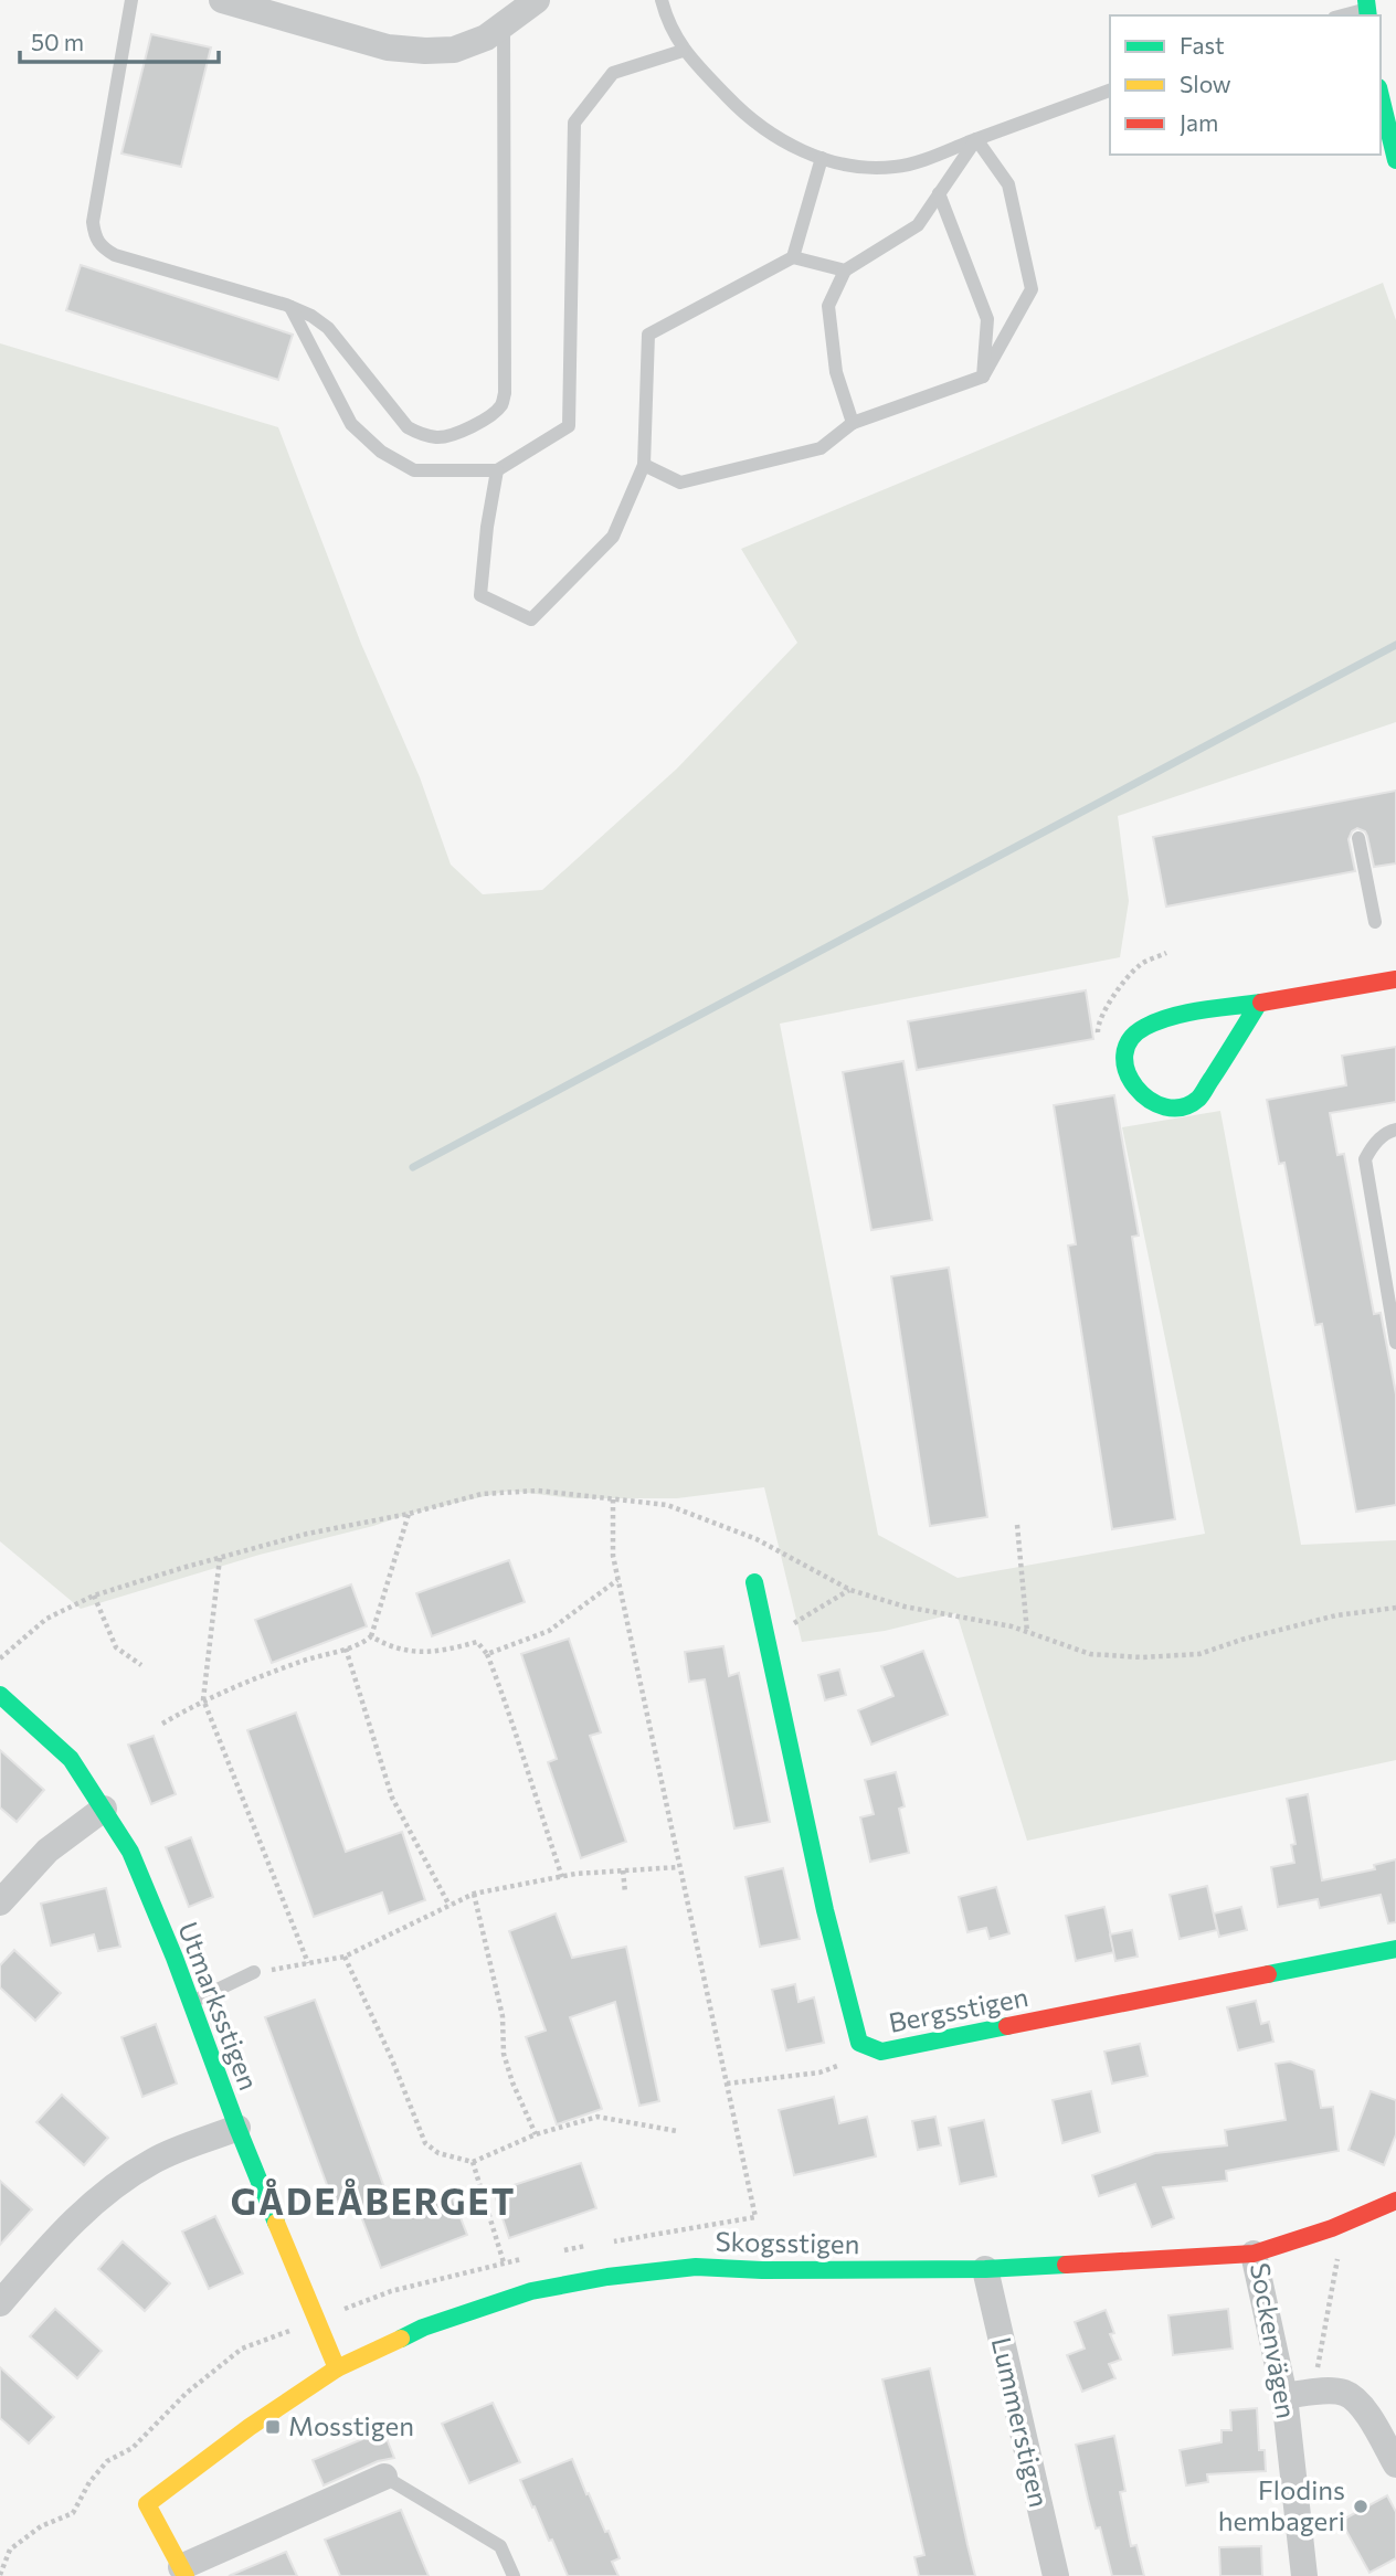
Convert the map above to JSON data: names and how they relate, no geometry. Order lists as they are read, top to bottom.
{
  "streets": {
    "street": [
      "Utmarksstigen",
      "Bergsstigen",
      "Skogsstigen",
      "Sockenvägen",
      "Lummerstigen"
    ]
  },
  "crossings": [
    ["Utmarksstigen", "Skogsstigen"],
    ["Skogsstigen", "Sockenvägen"],
    ["Skogsstigen", "Lummerstigen"]
  ],
  "districts": ["GÅDEÅBERGET"],
  "places": {
    "transit": ["Mosstigen"],
    "other": ["Flodins hembageri"]
  },
  "legend": ["Fast", "Slow", "Jam"],
  "scale_bar": "50 m"
}
